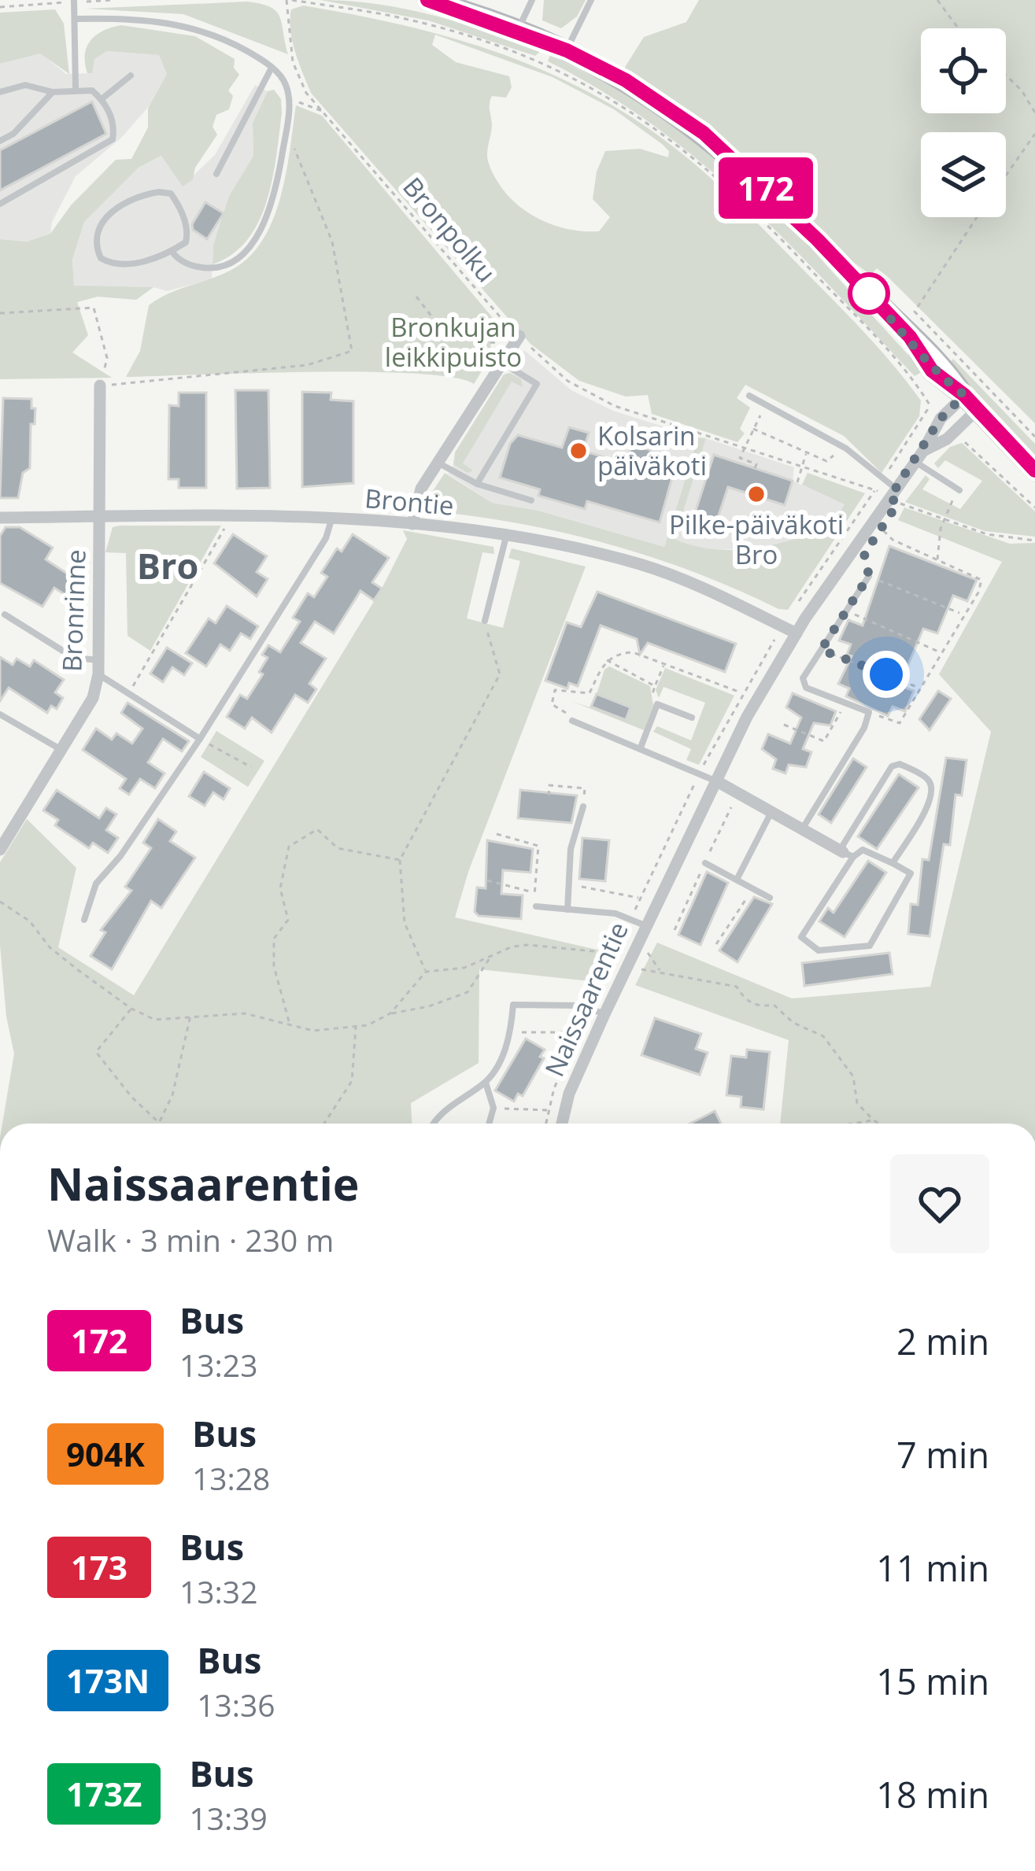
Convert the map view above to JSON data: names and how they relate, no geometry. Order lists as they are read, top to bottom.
{
  "streets": {
    "street": ["Brontie", "Bronrinne", "Naissaarentie"],
    "path": ["Bronpolku"]
  },
  "crossings": [
    ["Bronpolku", "Naissaarentie"],
    ["Brontie", "Bronrinne"],
    ["Brontie", "Naissaarentie"]
  ],
  "districts": ["Bro"],
  "parks": ["Bronkujan leikkipuisto"],
  "places": ["Kolsarin päiväkoti", "Pilke-päiväkoti Bro"],
  "lines": ["bus line 172"],
  "page": {
    "on_map": "172",
    "heading": ["Naissaarentie", "Walk · 3 min · 230 m"],
    "list": [
      {
        "mark": "172",
        "name": "Bus",
        "note": "13:23",
        "value": "2 min"
      },
      {
        "mark": "904K",
        "name": "Bus",
        "note": "13:28",
        "value": "7 min"
      },
      {
        "mark": "173",
        "name": "Bus",
        "note": "13:32",
        "value": "11 min"
      },
      {
        "mark": "173N",
        "name": "Bus",
        "note": "13:36",
        "value": "15 min"
      },
      {
        "mark": "173Z",
        "name": "Bus",
        "note": "13:39",
        "value": "18 min"
      }
    ]
  }
}
